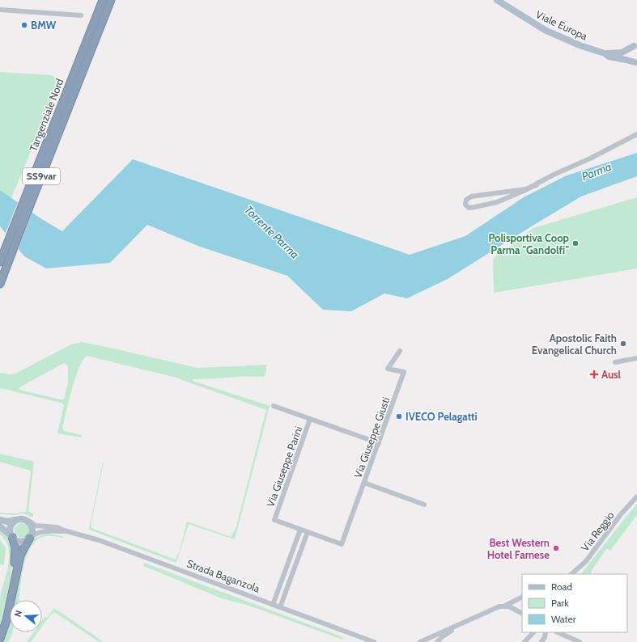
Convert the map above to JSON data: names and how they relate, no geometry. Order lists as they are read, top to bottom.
{
  "streets": {
    "highway": ["Tangenziale Nord", "SS9var"],
    "main road": ["Viale Europa", "Strada Baganzola"],
    "street": ["Via Giuseppe Giusti", "Via Giuseppe Parini", "Via Reggio"]
  },
  "crossings": [
    ["Tangenziale Nord", "SS9var"]
  ],
  "water": ["Parma", "Torrente Parma"],
  "places": {
    "other": [
      "BMW",
      "Polisportiva Coop Parma \"Gandolfi\"",
      "Apostolic Faith Evangelical Church",
      "IVECO Pelagatti",
      "Best Western Hotel Farnese"
    ],
    "health": ["Ausl"]
  },
  "legend": ["Road", "Park", "Water"],
  "north": "left"
}
